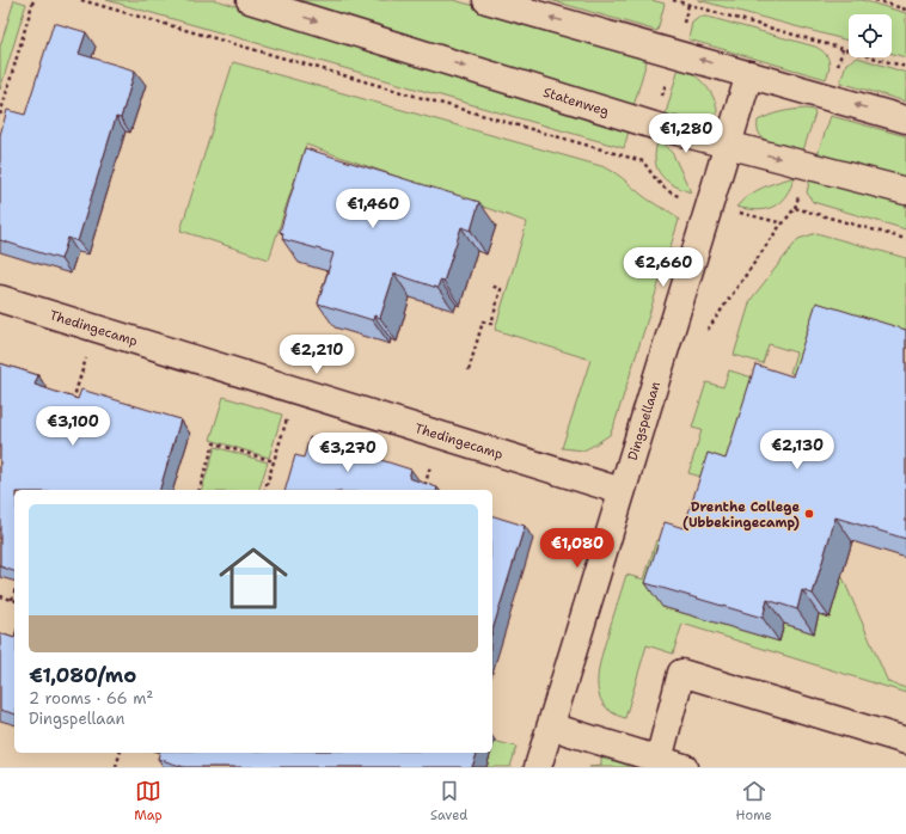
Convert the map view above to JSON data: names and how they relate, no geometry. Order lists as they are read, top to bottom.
{
  "streets": {
    "street": ["Statenweg", "Thedingecamp", "Dingspellaan"]
  },
  "crossings": [
    ["Statenweg", "Dingspellaan"],
    ["Thedingecamp", "Dingspellaan"]
  ],
  "places": ["Drenthe College (Ubbekingecamp)"],
  "page": {
    "price": [
      "€1,280",
      "€1,460",
      "€2,660",
      "€2,210",
      "€3,100",
      "€2,130",
      "€3,270",
      "€1,080"
    ],
    "list": [
      {
        "name": "€1,080/mo",
        "note": "2 rooms · 66 m² · Dingspellaan"
      }
    ],
    "tabs": ["Map", "Saved", "Home"]
  }
}
